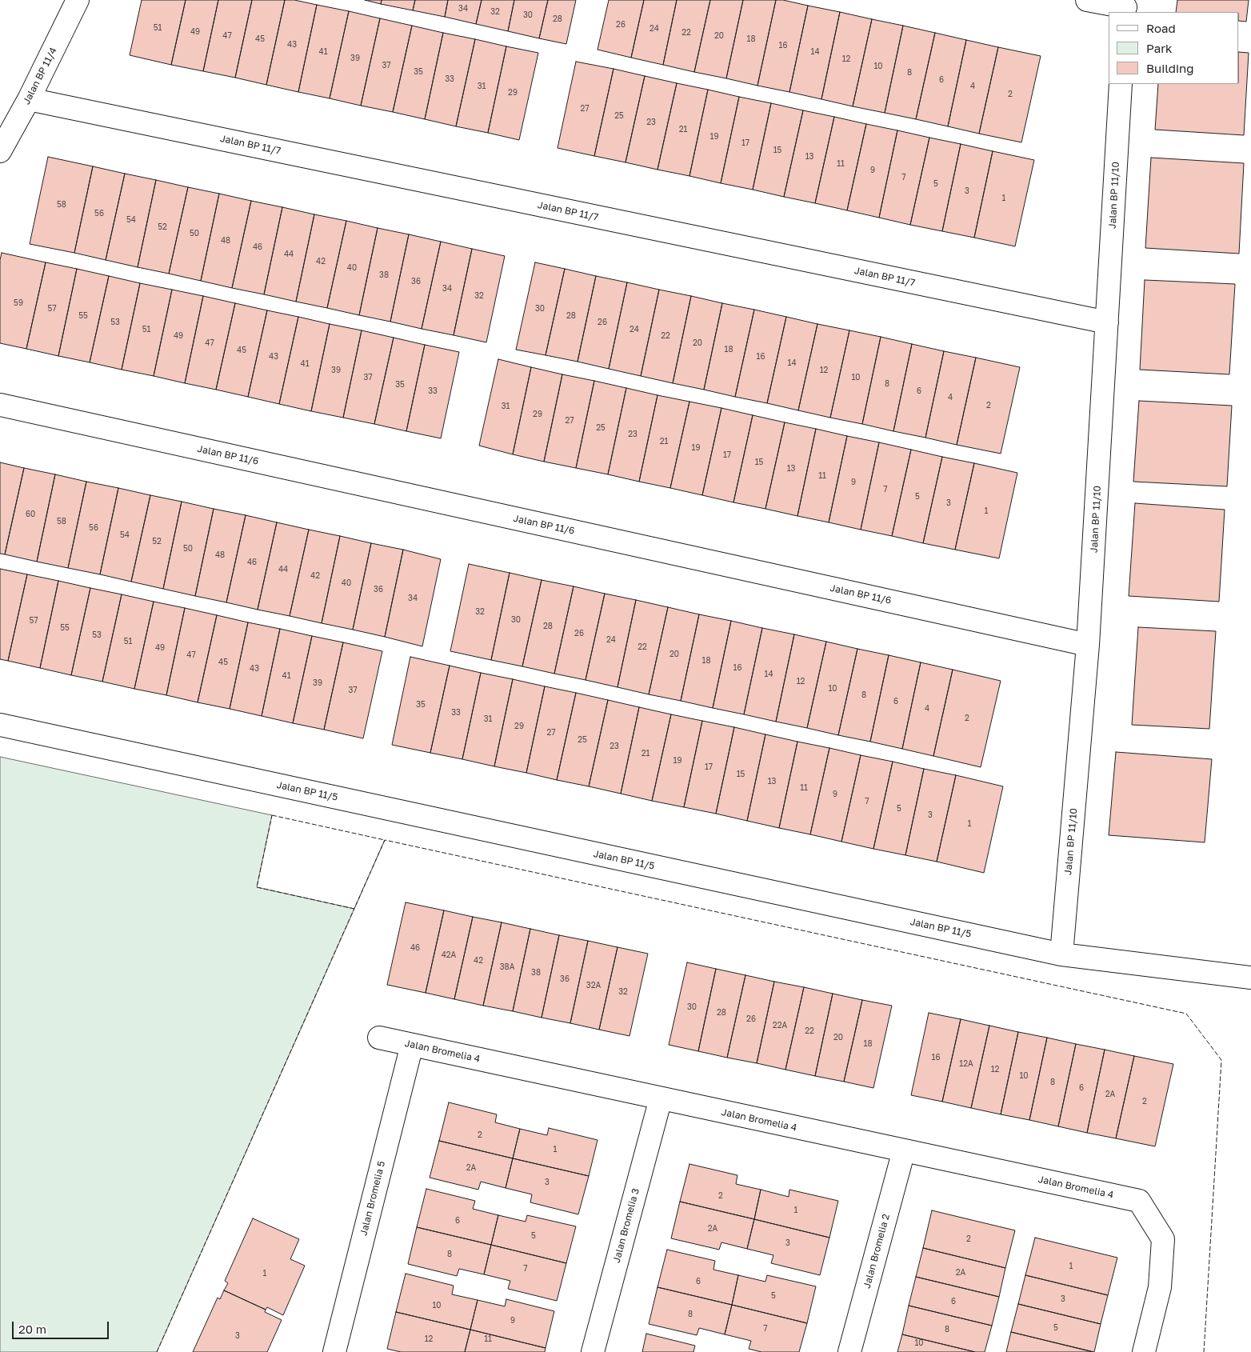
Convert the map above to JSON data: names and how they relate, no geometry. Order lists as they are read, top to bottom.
{
  "streets": {
    "street": [
      "Jalan BP 11/4",
      "Jalan BP 11/7",
      "Jalan BP 11/10",
      "Jalan BP 11/6",
      "Jalan BP 11/5",
      "Jalan Bromelia 4",
      "Jalan Bromelia 5",
      "Jalan Bromelia 3",
      "Jalan Bromelia 2"
    ]
  },
  "crossings": [
    ["Jalan BP 11/4", "Jalan BP 11/7"],
    ["Jalan BP 11/7", "Jalan BP 11/10"],
    ["Jalan BP 11/10", "Jalan BP 11/6"],
    ["Jalan BP 11/10", "Jalan BP 11/5"],
    ["Jalan Bromelia 4", "Jalan Bromelia 5"],
    ["Jalan Bromelia 4", "Jalan Bromelia 3"],
    ["Jalan Bromelia 4", "Jalan Bromelia 2"]
  ],
  "house_numbers": [
    "34",
    "32",
    "30",
    "28",
    "26",
    "51",
    "24",
    "49",
    "22",
    "47",
    "20",
    "45",
    "18",
    "43",
    "16",
    "41",
    "14",
    "39",
    "12",
    "37",
    "10",
    "35",
    "8",
    "33",
    "6",
    "31",
    "4",
    "29",
    "2",
    "27",
    "25",
    "23",
    "21",
    "19",
    "17",
    "15",
    "13",
    "11",
    "9",
    "7",
    "5",
    "3",
    "1",
    "58",
    "56",
    "54",
    "52",
    "50",
    "48",
    "46",
    "44",
    "42",
    "40",
    "38",
    "36",
    "34",
    "32",
    "59",
    "57",
    "30",
    "55",
    "28",
    "53",
    "26",
    "51",
    "24",
    "49",
    "22",
    "47",
    "20",
    "18",
    "45",
    "43",
    "16",
    "14",
    "41",
    "39",
    "12",
    "37",
    "10",
    "8",
    "35",
    "33",
    "6",
    "4",
    "2",
    "31",
    "29",
    "27",
    "25",
    "23",
    "21",
    "19",
    "17",
    "15",
    "13",
    "11",
    "9",
    "7",
    "5",
    "3",
    "1",
    "60",
    "58",
    "56",
    "54",
    "52",
    "50",
    "48",
    "46",
    "44",
    "42",
    "40",
    "36",
    "34",
    "32",
    "30",
    "57",
    "28",
    "55",
    "26",
    "53",
    "24",
    "51",
    "22",
    "49",
    "20",
    "47",
    "18",
    "45",
    "16",
    "43",
    "14",
    "41",
    "12",
    "39",
    "10",
    "37",
    "8",
    "6",
    "35",
    "4",
    "33",
    "2",
    "31",
    "29",
    "27",
    "25",
    "23",
    "21",
    "19",
    "17",
    "15",
    "13",
    "11",
    "9",
    "7",
    "5",
    "3",
    "1",
    "46",
    "42A",
    "42",
    "38A",
    "38",
    "36",
    "32A",
    "32",
    "30",
    "28",
    "26",
    "22A",
    "22",
    "20",
    "18",
    "16",
    "12A",
    "12",
    "10",
    "8",
    "6",
    "2A",
    "2",
    "2",
    "1",
    "2A",
    "3",
    "2",
    "1",
    "6",
    "2A",
    "5",
    "2",
    "3",
    "8",
    "1",
    "7",
    "2A",
    "1",
    "6",
    "5",
    "3",
    "6",
    "10",
    "8",
    "9",
    "5",
    "7",
    "8",
    "3",
    "12",
    "11",
    "10"
  ],
  "legend": ["Road", "Park", "Building"],
  "scale_bar": "20 m"
}
